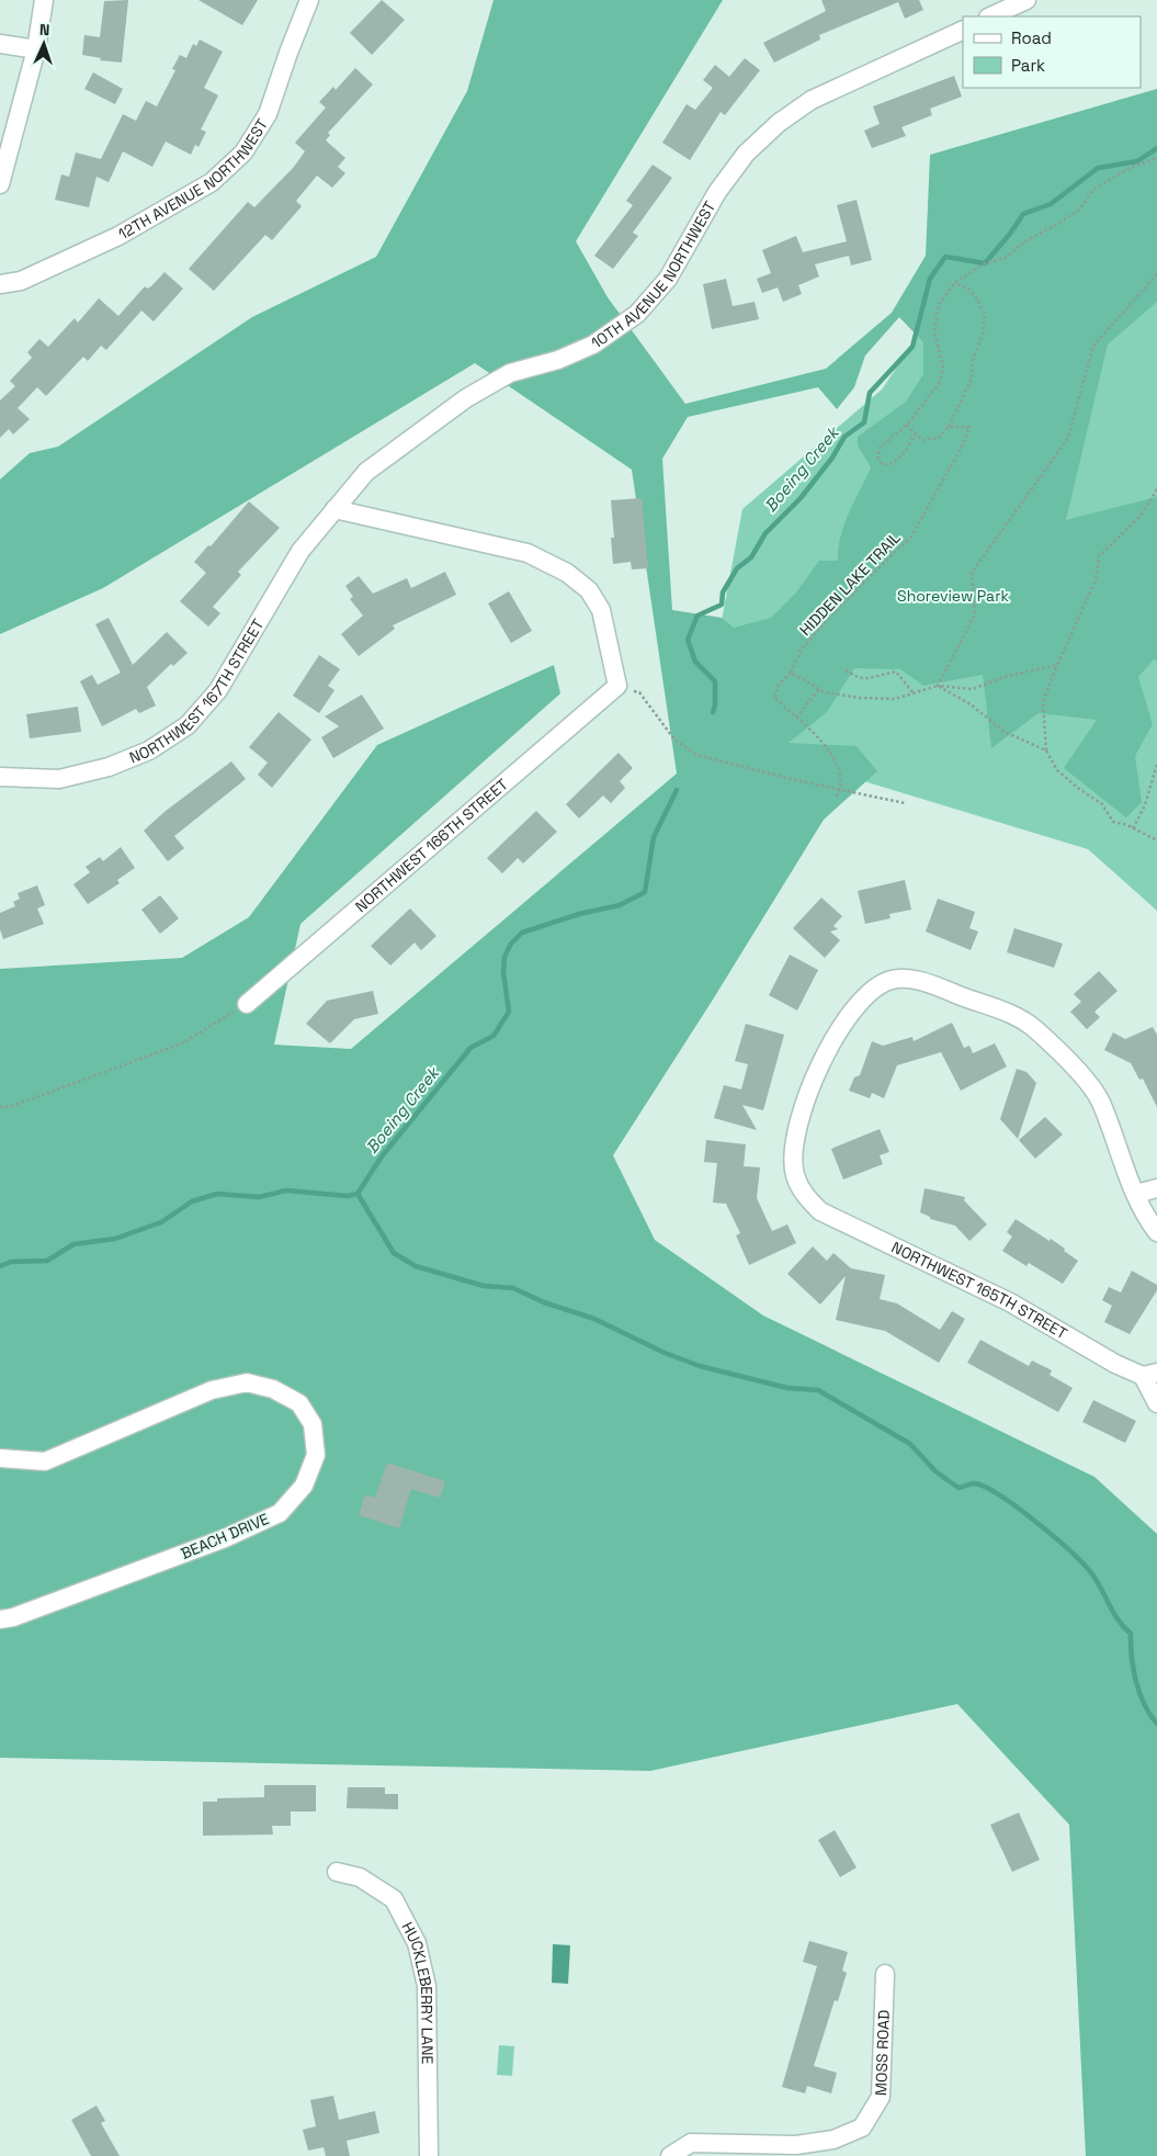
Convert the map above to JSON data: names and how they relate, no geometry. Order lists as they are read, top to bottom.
{
  "streets": {
    "street": [
      "12TH AVENUE NORTHWEST",
      "10TH AVENUE NORTHWEST",
      "NORTHWEST 167TH STREET",
      "NORTHWEST 166TH STREET",
      "NORTHWEST 165TH STREET",
      "BEACH DRIVE",
      "HUCKLEBERRY LANE",
      "MOSS ROAD"
    ],
    "path": ["HIDDEN LAKE TRAIL"]
  },
  "crossings": [
    ["10TH AVENUE NORTHWEST", "NORTHWEST 167TH STREET"]
  ],
  "water": ["Boeing Creek"],
  "parks": ["Shoreview Park"],
  "legend": ["Road", "Park"],
  "north": "top"
}
